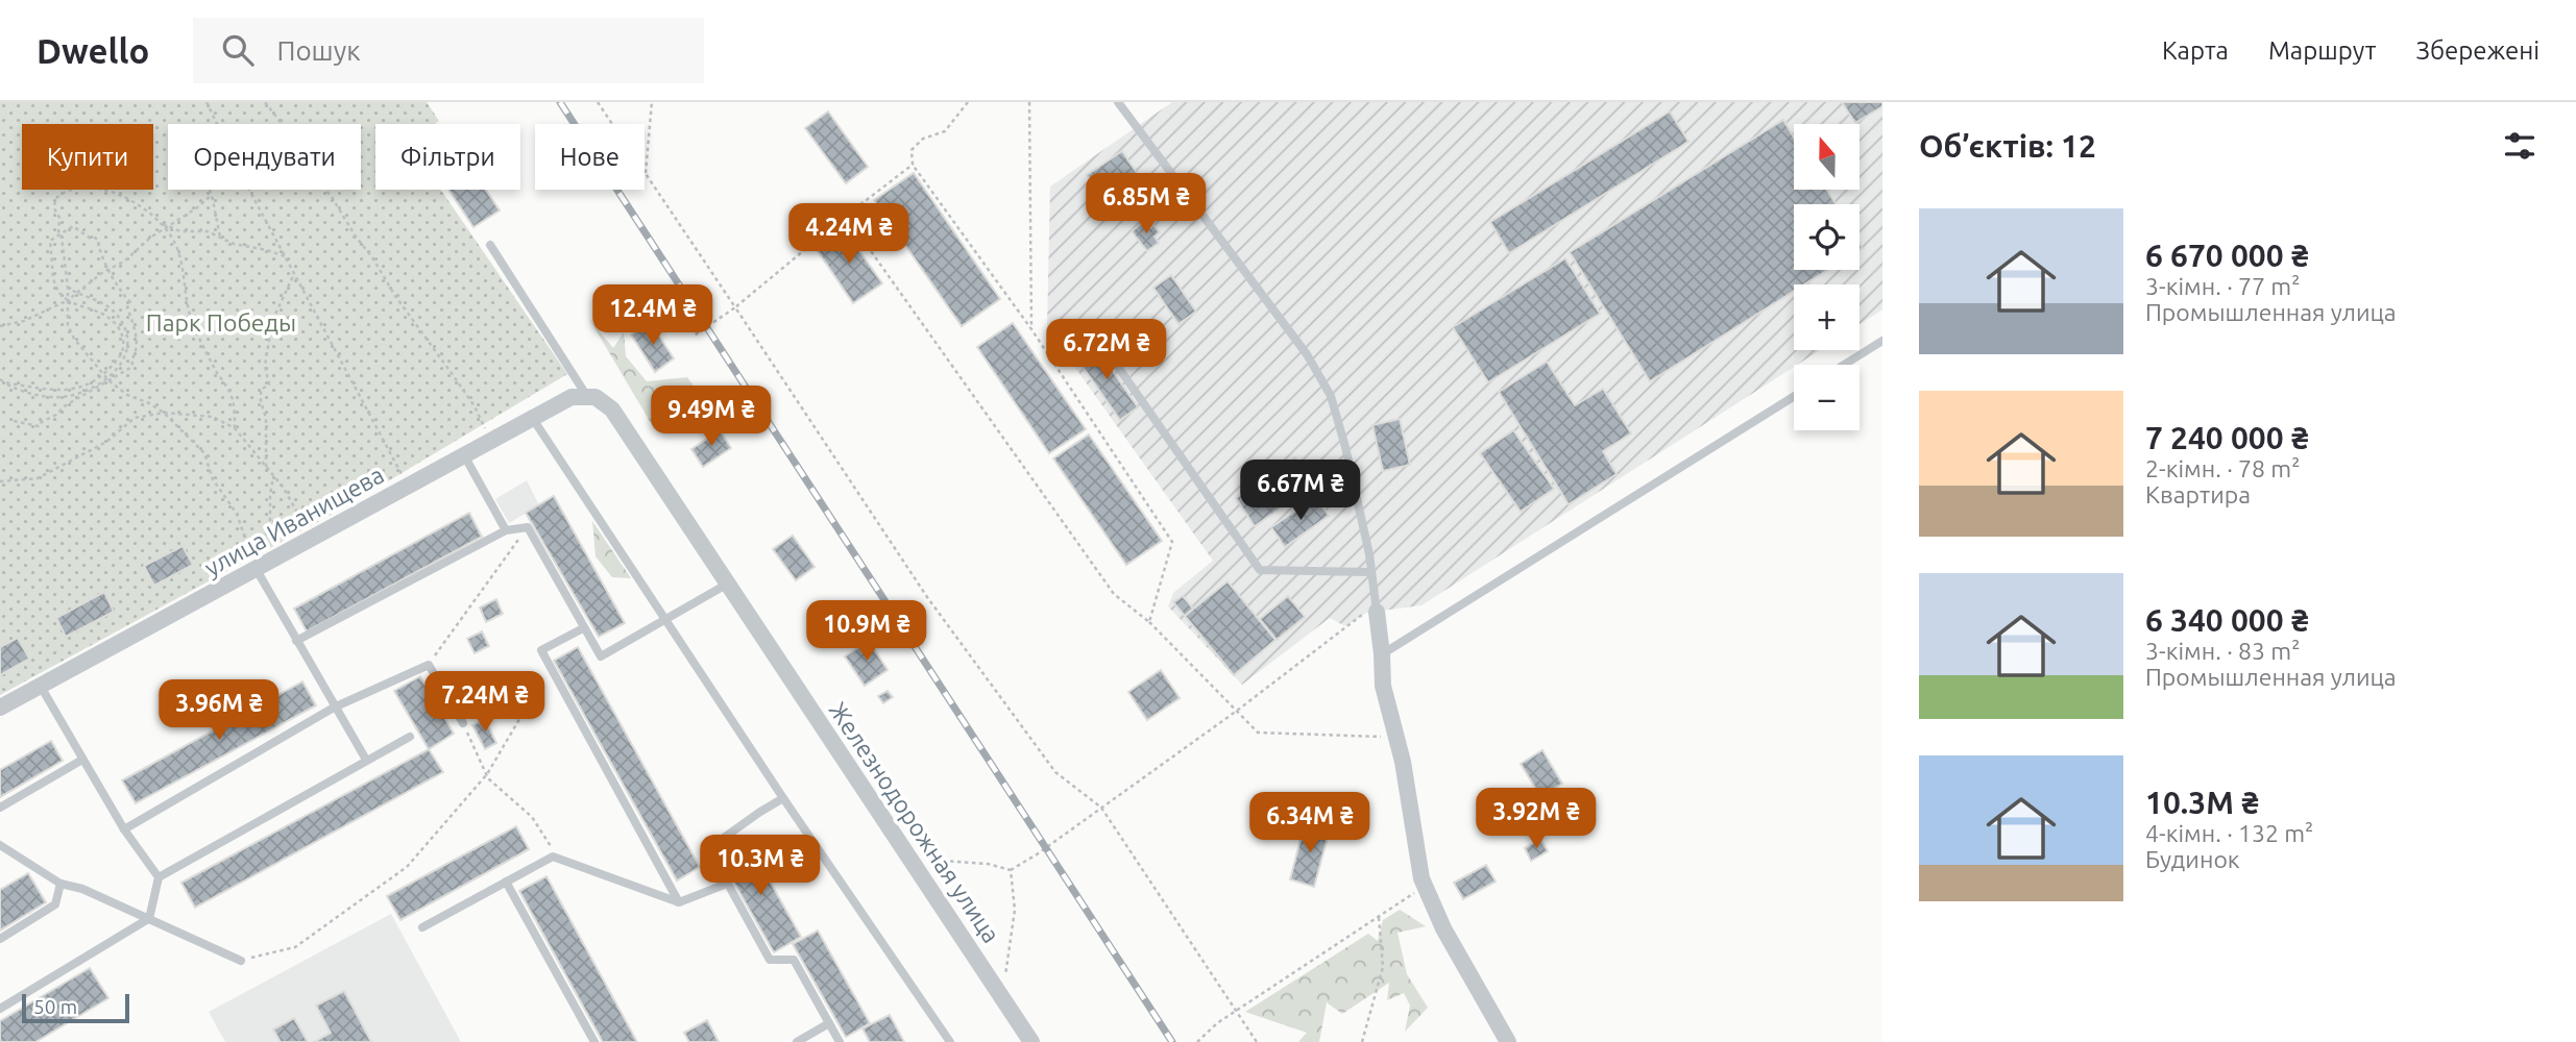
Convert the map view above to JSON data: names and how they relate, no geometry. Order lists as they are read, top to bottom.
{
  "streets": {
    "street": ["улица Иванищева", "Железнодорожная улица"]
  },
  "crossings": [
    ["улица Иванищева", "Железнодорожная улица"]
  ],
  "parks": ["Парк Победы"],
  "scale_bar": "50 m",
  "north": "top",
  "page": {
    "header": "Dwello",
    "search": "Пошук",
    "nav": ["Карта", "Маршрут", "Збережені"],
    "heading": "Об’єктів: 12",
    "map_buttons": ["+", "−"],
    "chip": [
      "Купити",
      "Орендувати",
      "Фільтри",
      "Нове"
    ],
    "price": [
      "6.85M ₴",
      "4.24M ₴",
      "12.4M ₴",
      "6.72M ₴",
      "9.49M ₴",
      "6.67M ₴",
      "10.9M ₴",
      "7.24M ₴",
      "3.96M ₴",
      "3.92M ₴",
      "6.34M ₴",
      "10.3M ₴"
    ],
    "list": [
      {
        "name": "6 670 000 ₴",
        "note": "3-кімн. · 77 m² · Промышленная улица"
      },
      {
        "name": "7 240 000 ₴",
        "note": "2-кімн. · 78 m² · Квартира"
      },
      {
        "name": "6 340 000 ₴",
        "note": "3-кімн. · 83 m² · Промышленная улица"
      },
      {
        "name": "10.3M ₴",
        "note": "4-кімн. · 132 m² · Будинок"
      }
    ],
    "scale": "50 m"
  }
}
